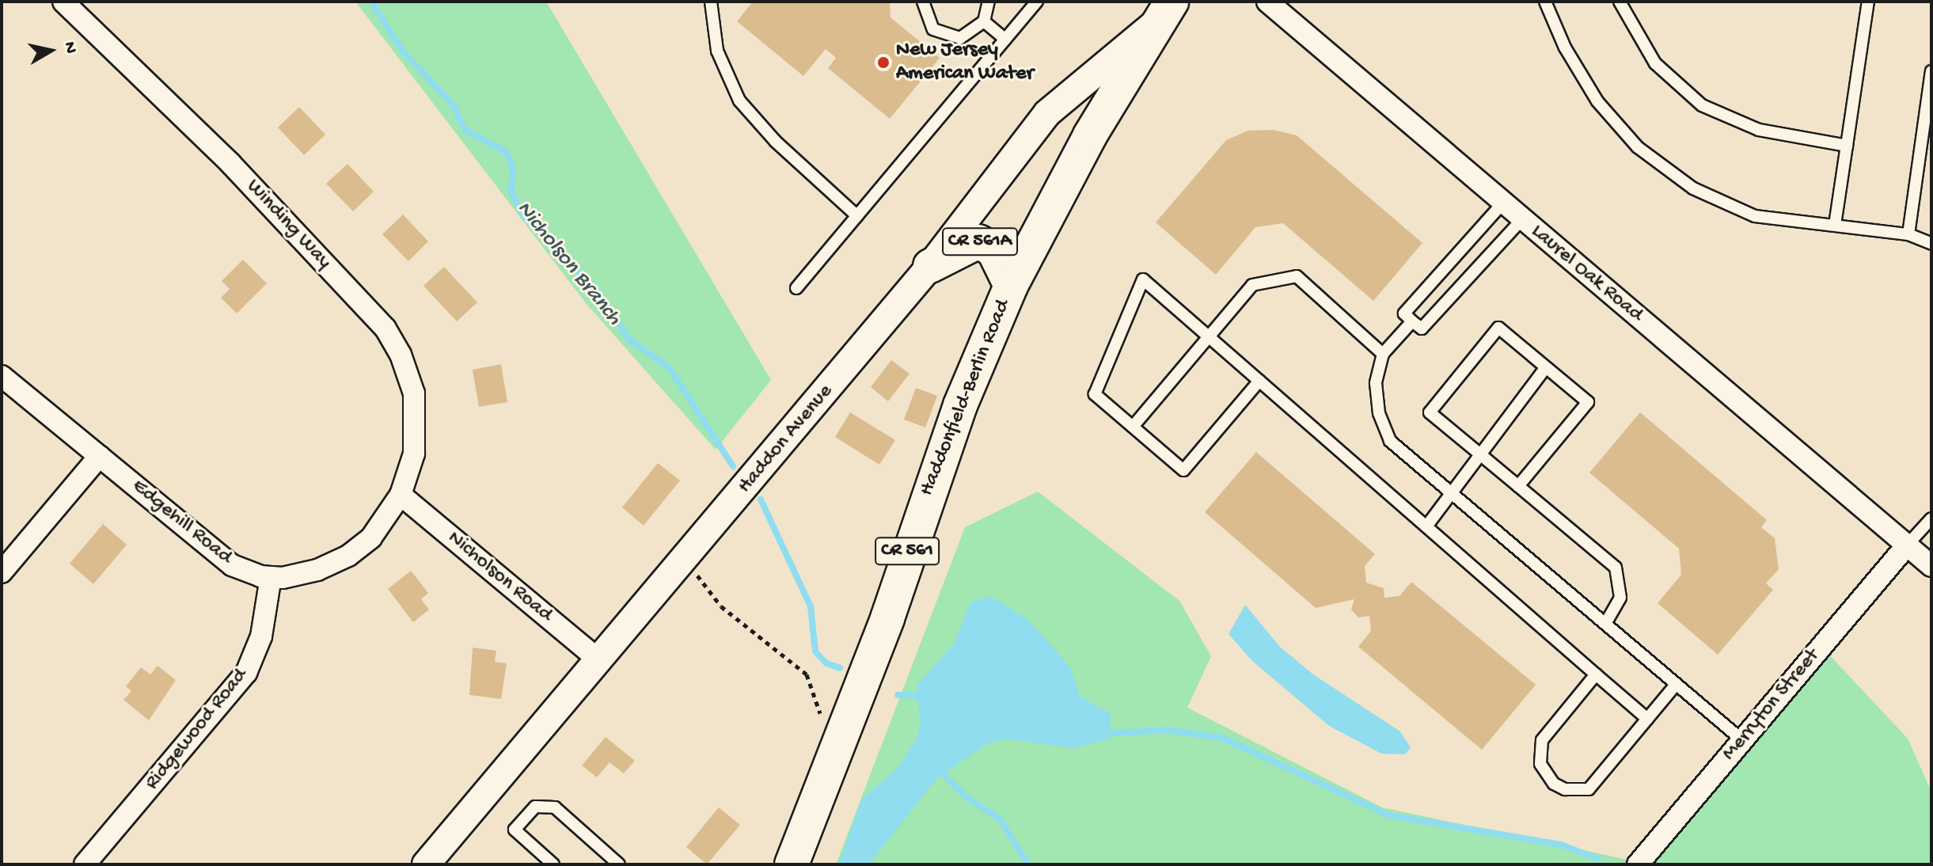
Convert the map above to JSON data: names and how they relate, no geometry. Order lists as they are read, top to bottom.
{
  "streets": {
    "main road": ["CR 561A", "Haddonfield-Berlin Road", "CR 561"],
    "street": [
      "Winding Way",
      "Laurel Oak Road",
      "Haddon Avenue",
      "Edgehill Road",
      "Nicholson Road",
      "Merryton Street",
      "Ridgewood Road"
    ]
  },
  "crossings": [
    ["Winding Way", "Edgehill Road"],
    ["Winding Way", "Nicholson Road"],
    ["CR 561A", "Haddonfield-Berlin Road"],
    ["CR 561A", "Haddon Avenue"],
    ["Laurel Oak Road", "Merryton Street"],
    ["Haddonfield-Berlin Road", "Haddon Avenue"],
    ["Haddon Avenue", "Nicholson Road"],
    ["Edgehill Road", "Nicholson Road"],
    ["Edgehill Road", "Ridgewood Road"]
  ],
  "water": ["Nicholson Branch"],
  "places": ["New Jersey American Water"],
  "north": "right"
}
